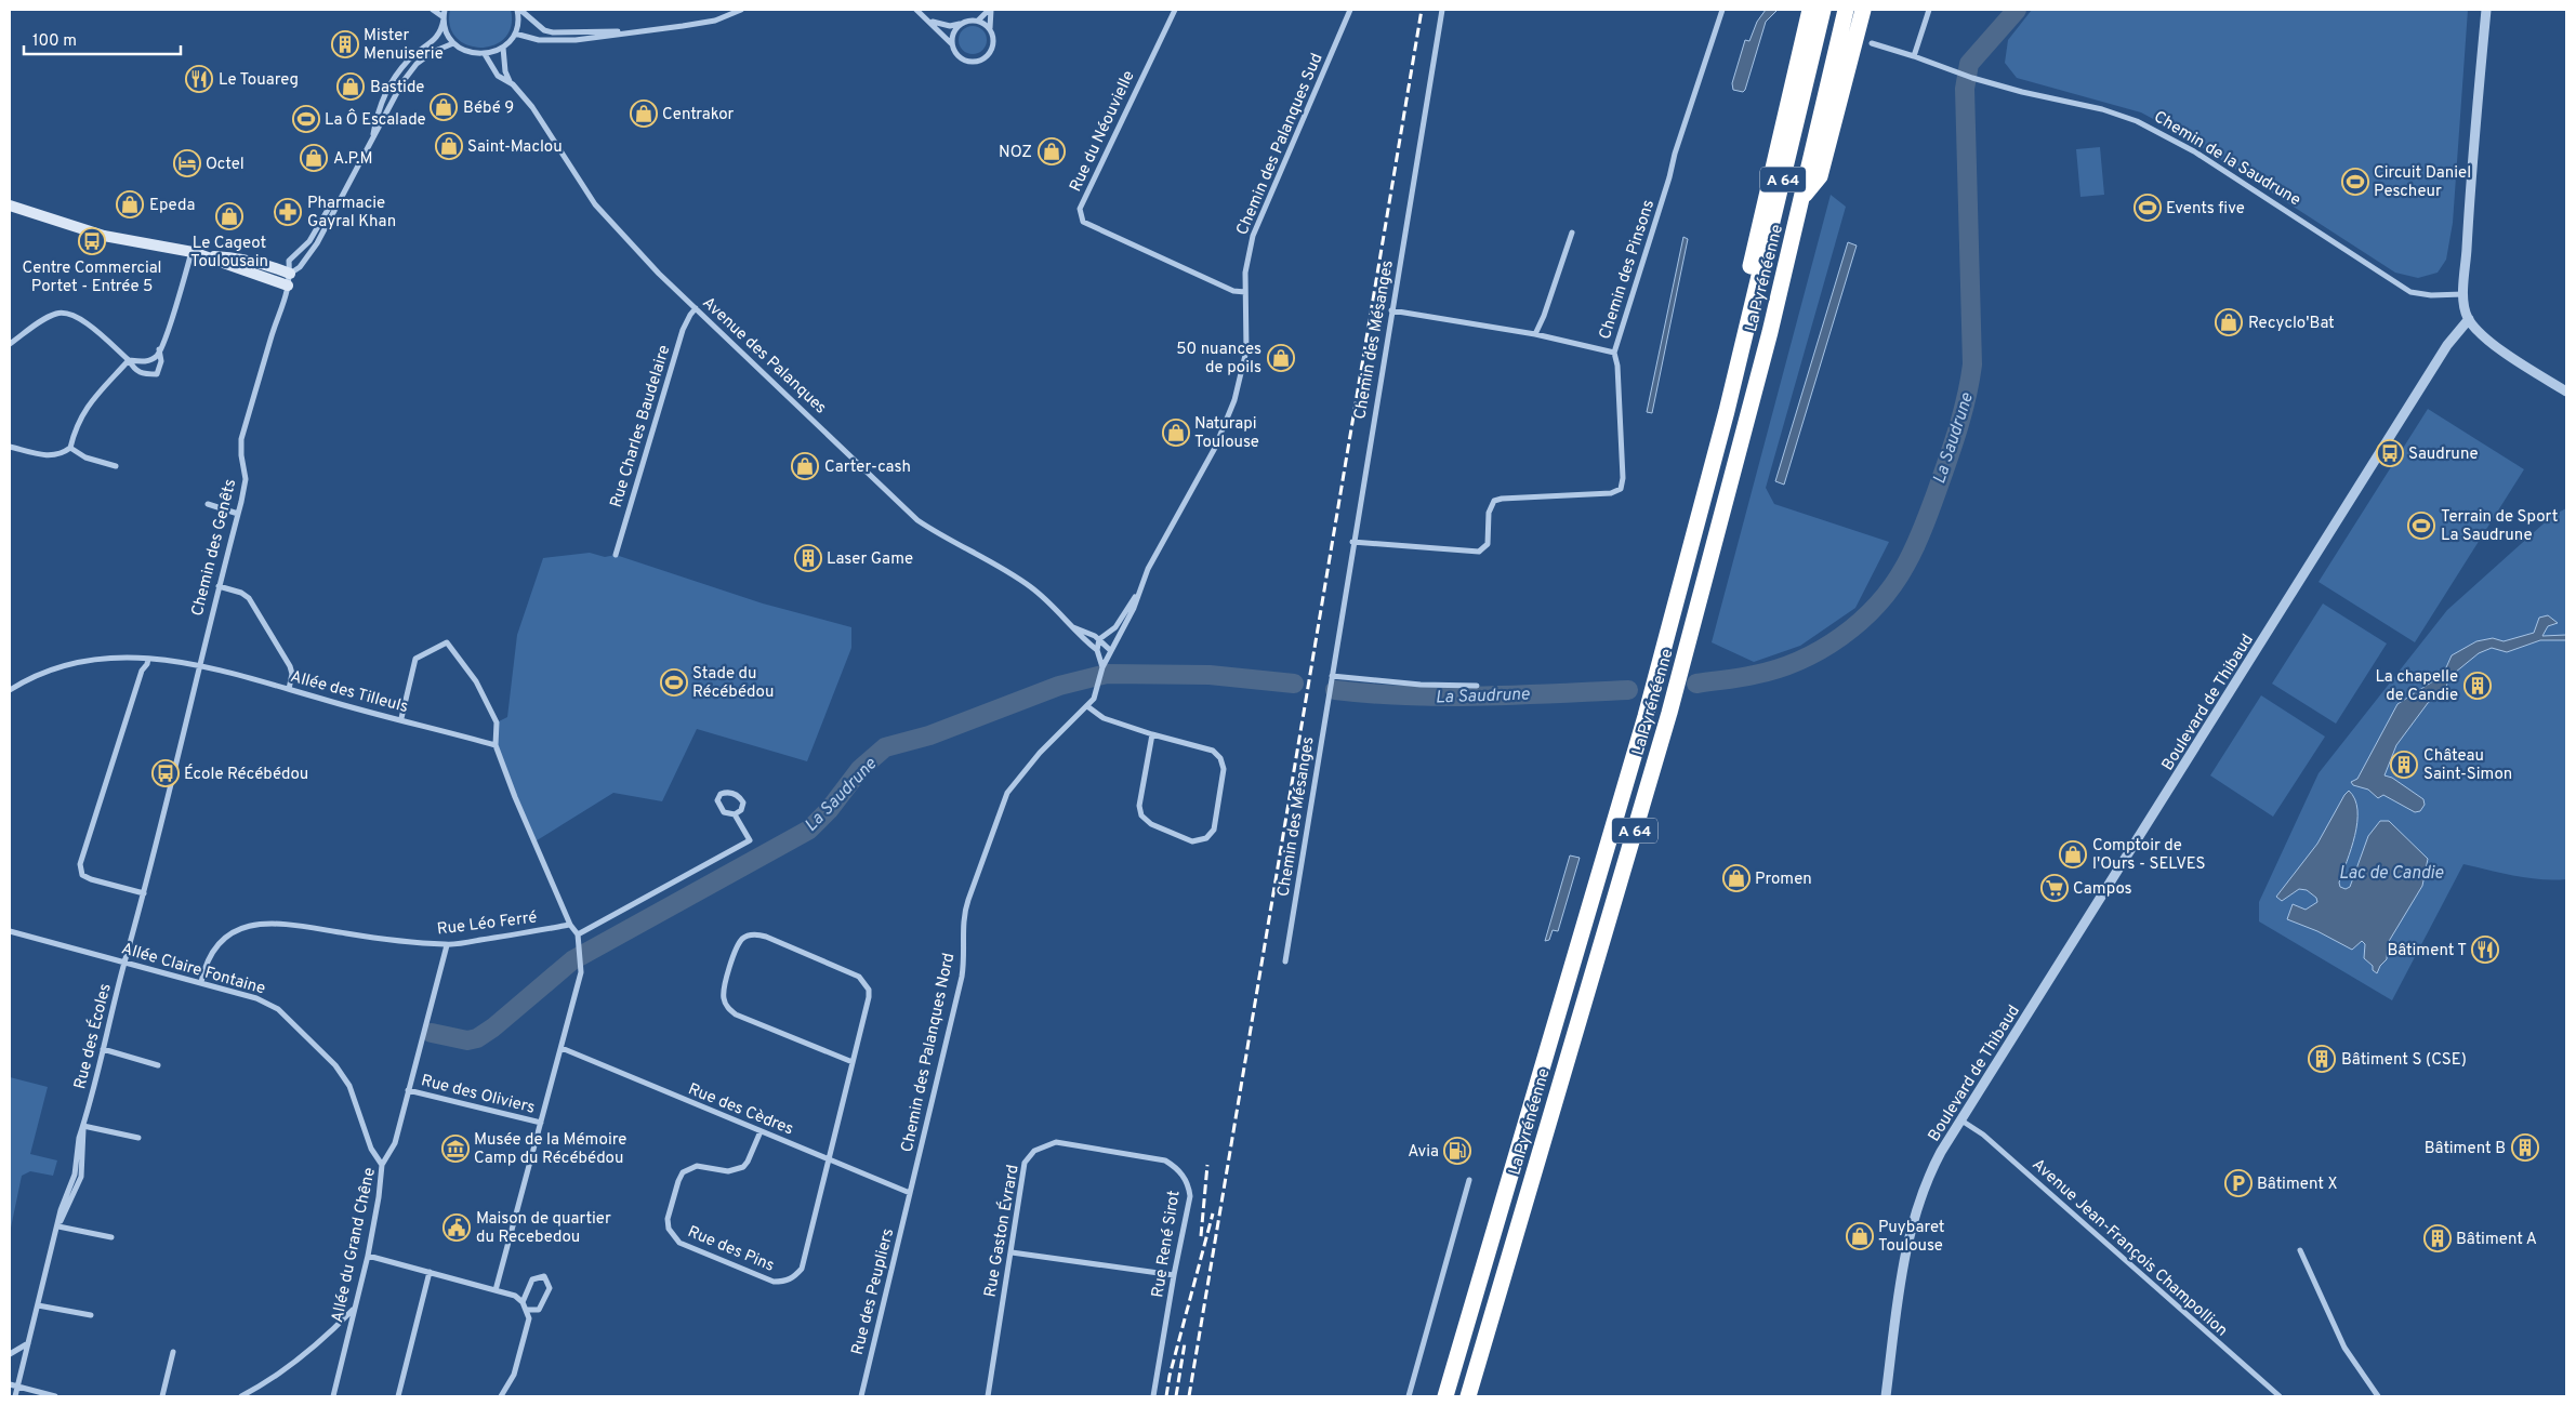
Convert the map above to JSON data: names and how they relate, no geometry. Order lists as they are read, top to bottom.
{
  "streets": {
    "highway": ["A 64", "La Pyrénéenne"],
    "street": [
      "Rue du Néouvielle",
      "Chemin des Palanques Sud",
      "Chemin de la Saudrune",
      "Chemin des Pinsons",
      "Chemin des Mésanges",
      "Avenue des Palanques",
      "Rue Charles Baudelaire",
      "Chemin des Genêts",
      "Allée des Tilleuls",
      "Boulevard de Thibaud",
      "Rue Léo Ferré",
      "Allée Claire Fontaine",
      "Rue des Écoles",
      "Chemin des Palanques Nord",
      "Rue des Oliviers",
      "Rue des Cèdres",
      "Rue Gaston Évrard",
      "Rue René Sirot",
      "Allée du Grand Chêne",
      "Avenue Jean-François Champollion",
      "Rue des Pins",
      "Rue des Peupliers"
    ]
  },
  "crossings": [
    ["Rue du Néouvielle", "Chemin des Palanques Sud"],
    ["Chemin des Palanques Sud", "Avenue des Palanques"],
    ["Chemin des Palanques Sud", "Chemin des Palanques Nord"],
    ["Chemin des Pinsons", "Chemin des Mésanges"],
    ["Avenue des Palanques", "Rue Charles Baudelaire"],
    ["Avenue des Palanques", "Chemin des Palanques Nord"],
    ["Chemin des Genêts", "Allée des Tilleuls"],
    ["Chemin des Genêts", "Rue des Écoles"],
    ["Boulevard de Thibaud", "Avenue Jean-François Champollion"],
    ["Rue Léo Ferré", "Allée Claire Fontaine"],
    ["Rue Léo Ferré", "Allée du Grand Chêne"],
    ["Allée Claire Fontaine", "Rue des Écoles"],
    ["Allée Claire Fontaine", "Allée du Grand Chêne"],
    ["Chemin des Palanques Nord", "Rue des Cèdres"],
    ["Chemin des Palanques Nord", "Rue des Peupliers"],
    ["Rue des Oliviers", "Allée du Grand Chêne"],
    ["Rue des Cèdres", "Rue des Pins"],
    ["Rue des Cèdres", "Rue des Peupliers"],
    ["Rue Gaston Évrard", "Rue René Sirot"]
  ],
  "water": ["La Saudrune", "Lac de Candie"],
  "places": {
    "building": [
      "Mister Menuiserie",
      "Laser Game",
      "La chapelle de Candie",
      "Château Saint-Simon",
      "Bâtiment S (CSE)",
      "Bâtiment B",
      "Bâtiment A"
    ],
    "restaurant": ["Le Touareg", "Bâtiment T"],
    "shop": [
      "Bastide",
      "Bébé 9",
      "Centrakor",
      "Saint-Maclou",
      "NOZ",
      "A.P.M",
      "Epeda",
      "Le Cageot Toulousain",
      "Recyclo'Bat",
      "50 nuances de poils",
      "Naturapi Toulouse",
      "Carter-cash",
      "Comptoir de l'Ours - SELVES",
      "Promen",
      "Puybaret Toulouse"
    ],
    "sports": [
      "La Ô Escalade",
      "Circuit Daniel Pescheur",
      "Events five",
      "Terrain de Sport La Saudrune",
      "Stade du Récébédou"
    ],
    "hotel": ["Octel"],
    "pharmacy": ["Pharmacie Gayral Khan"],
    "bus stop": ["Centre Commercial Portet - Entrée 5", "Saudrune", "École Récébédou"],
    "supermarket": ["Campos"],
    "museum": ["Musée de la Mémoire Camp du Récébédou"],
    "fuel station": ["Avia"],
    "parking": ["Bâtiment X"],
    "public building": ["Maison de quartier du Recebedou"]
  },
  "scale_bar": "100 m"
}
